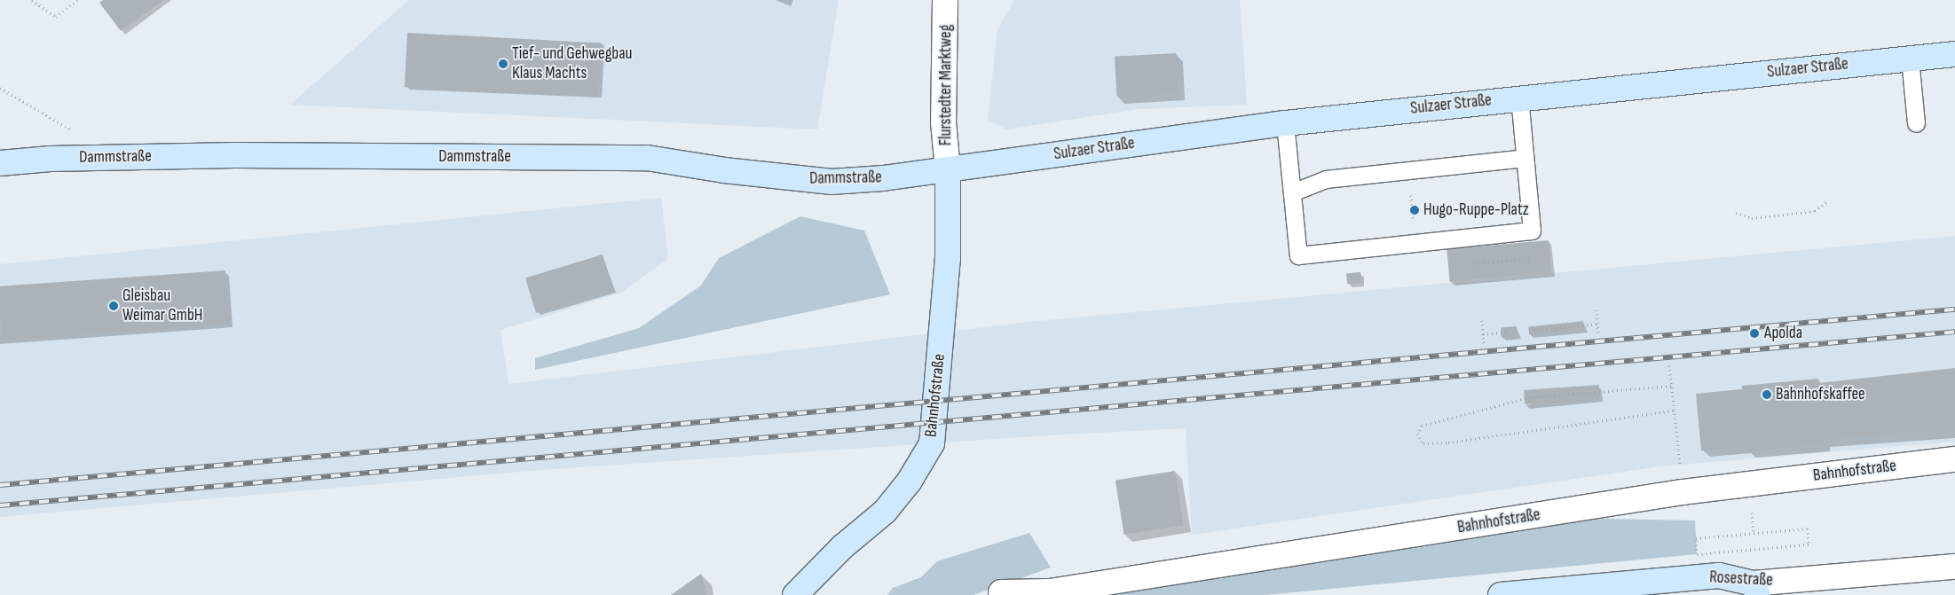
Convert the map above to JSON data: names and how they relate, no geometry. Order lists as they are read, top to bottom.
{
  "streets": {
    "main road": [
      "Sulzaer Straße",
      "Dammstraße",
      "Bahnhofstraße",
      "Rosestraße"
    ],
    "street": ["Flurstedter Marktweg"]
  },
  "crossings": [
    ["Sulzaer Straße", "Flurstedter Marktweg"],
    ["Sulzaer Straße", "Dammstraße"],
    ["Sulzaer Straße", "Bahnhofstraße"],
    ["Flurstedter Marktweg", "Dammstraße"],
    ["Flurstedter Marktweg", "Bahnhofstraße"],
    ["Dammstraße", "Bahnhofstraße"]
  ],
  "places": [
    "Tief- und Gehwegbau Klaus Machts",
    "Hugo-Ruppe-Platz",
    "Gleisbau Weimar GmbH",
    "Apolda",
    "Bahnhofskaffee"
  ]
}
